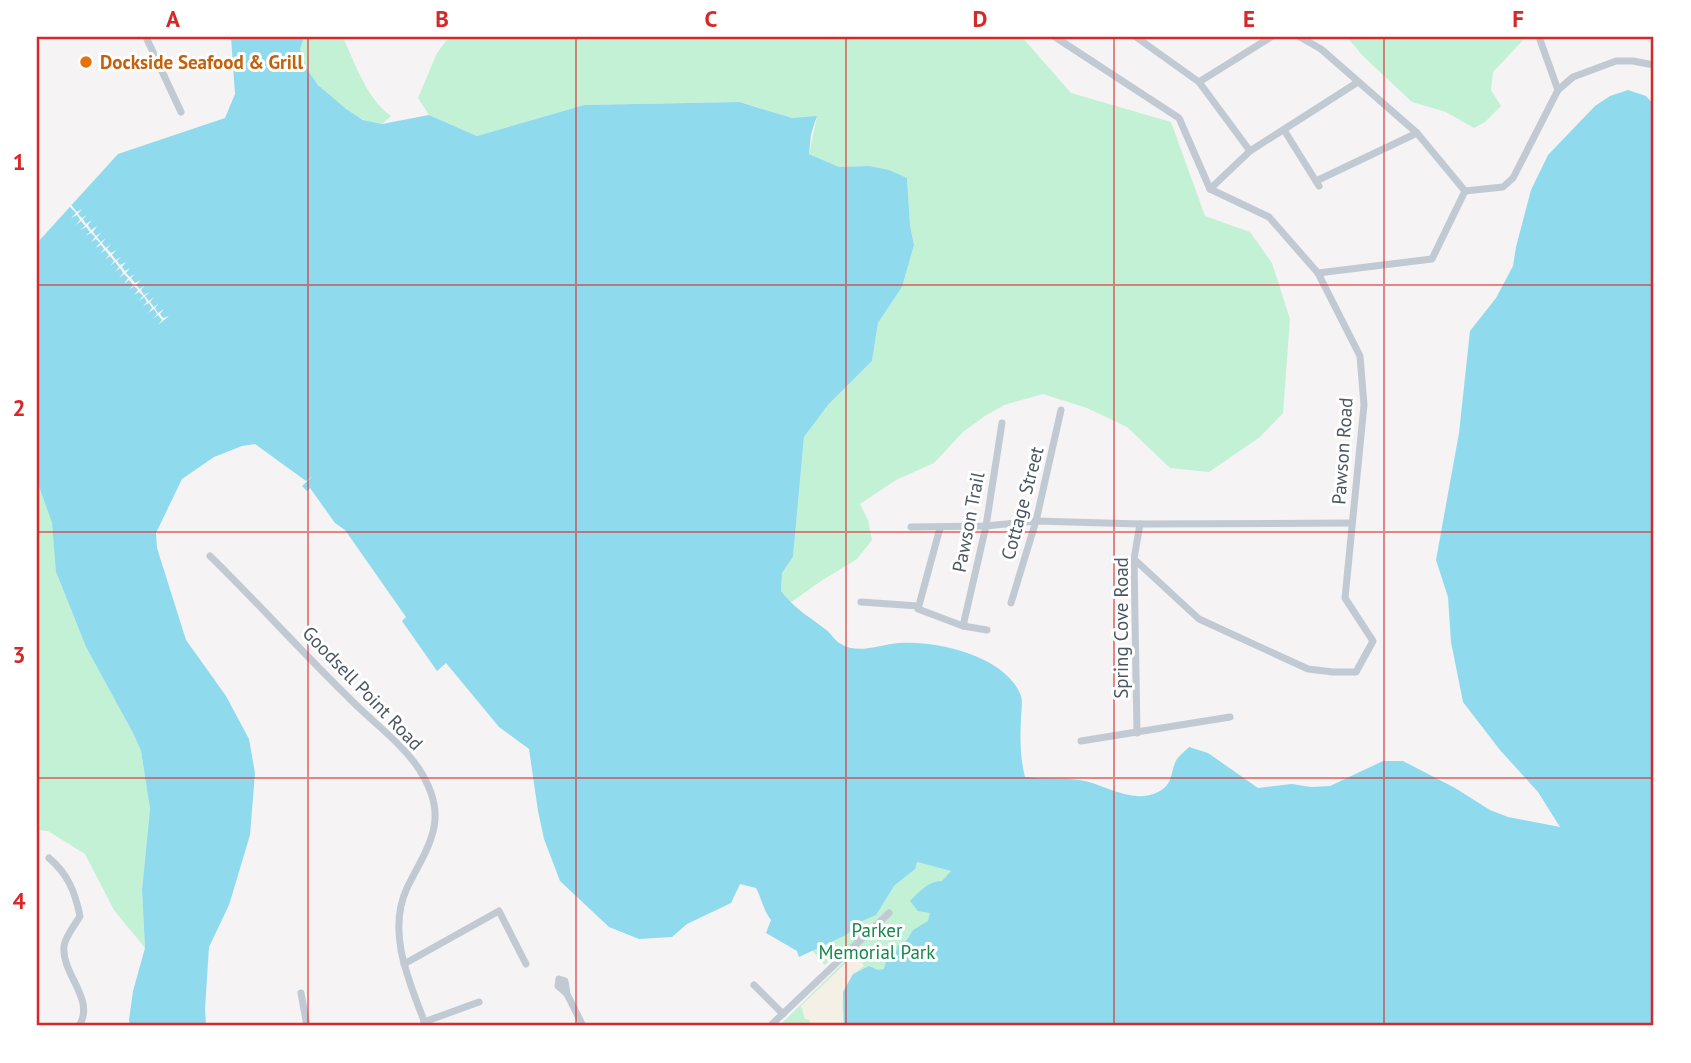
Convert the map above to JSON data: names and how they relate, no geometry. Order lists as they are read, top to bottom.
{
  "streets": {
    "street": [
      "Pawson Road",
      "Cottage Street",
      "Pawson Trail",
      "Spring Cove Road",
      "Goodsell Point Road"
    ]
  },
  "crossings": [
    ["Pawson Road", "Cottage Street"],
    ["Pawson Road", "Pawson Trail"],
    ["Pawson Road", "Spring Cove Road"]
  ],
  "parks": ["Parker Memorial Park"],
  "places": ["Dockside Seafood & Grill"],
  "grid": {
    "columns": [
      "A",
      "B",
      "C",
      "D",
      "E",
      "F"
    ],
    "rows": [
      "1",
      "2",
      "3",
      "4"
    ]
  }
}
